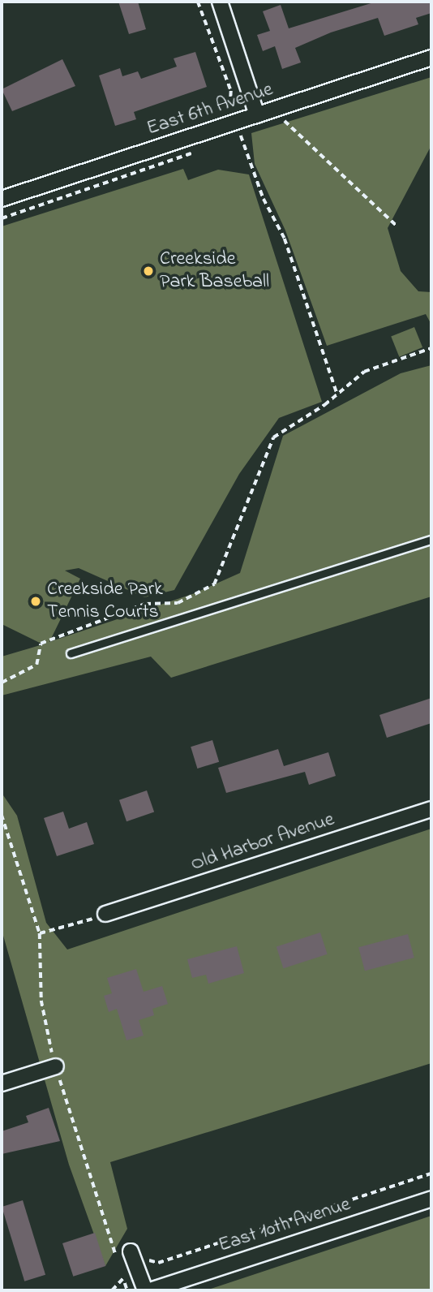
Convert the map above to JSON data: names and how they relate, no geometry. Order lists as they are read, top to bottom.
{
  "streets": {
    "street": ["East 6th Avenue", "Old Harbor Avenue", "East 10th Avenue"]
  },
  "places": ["Creekside Park Baseball", "Creekside Park Tennis Courts"]
}
